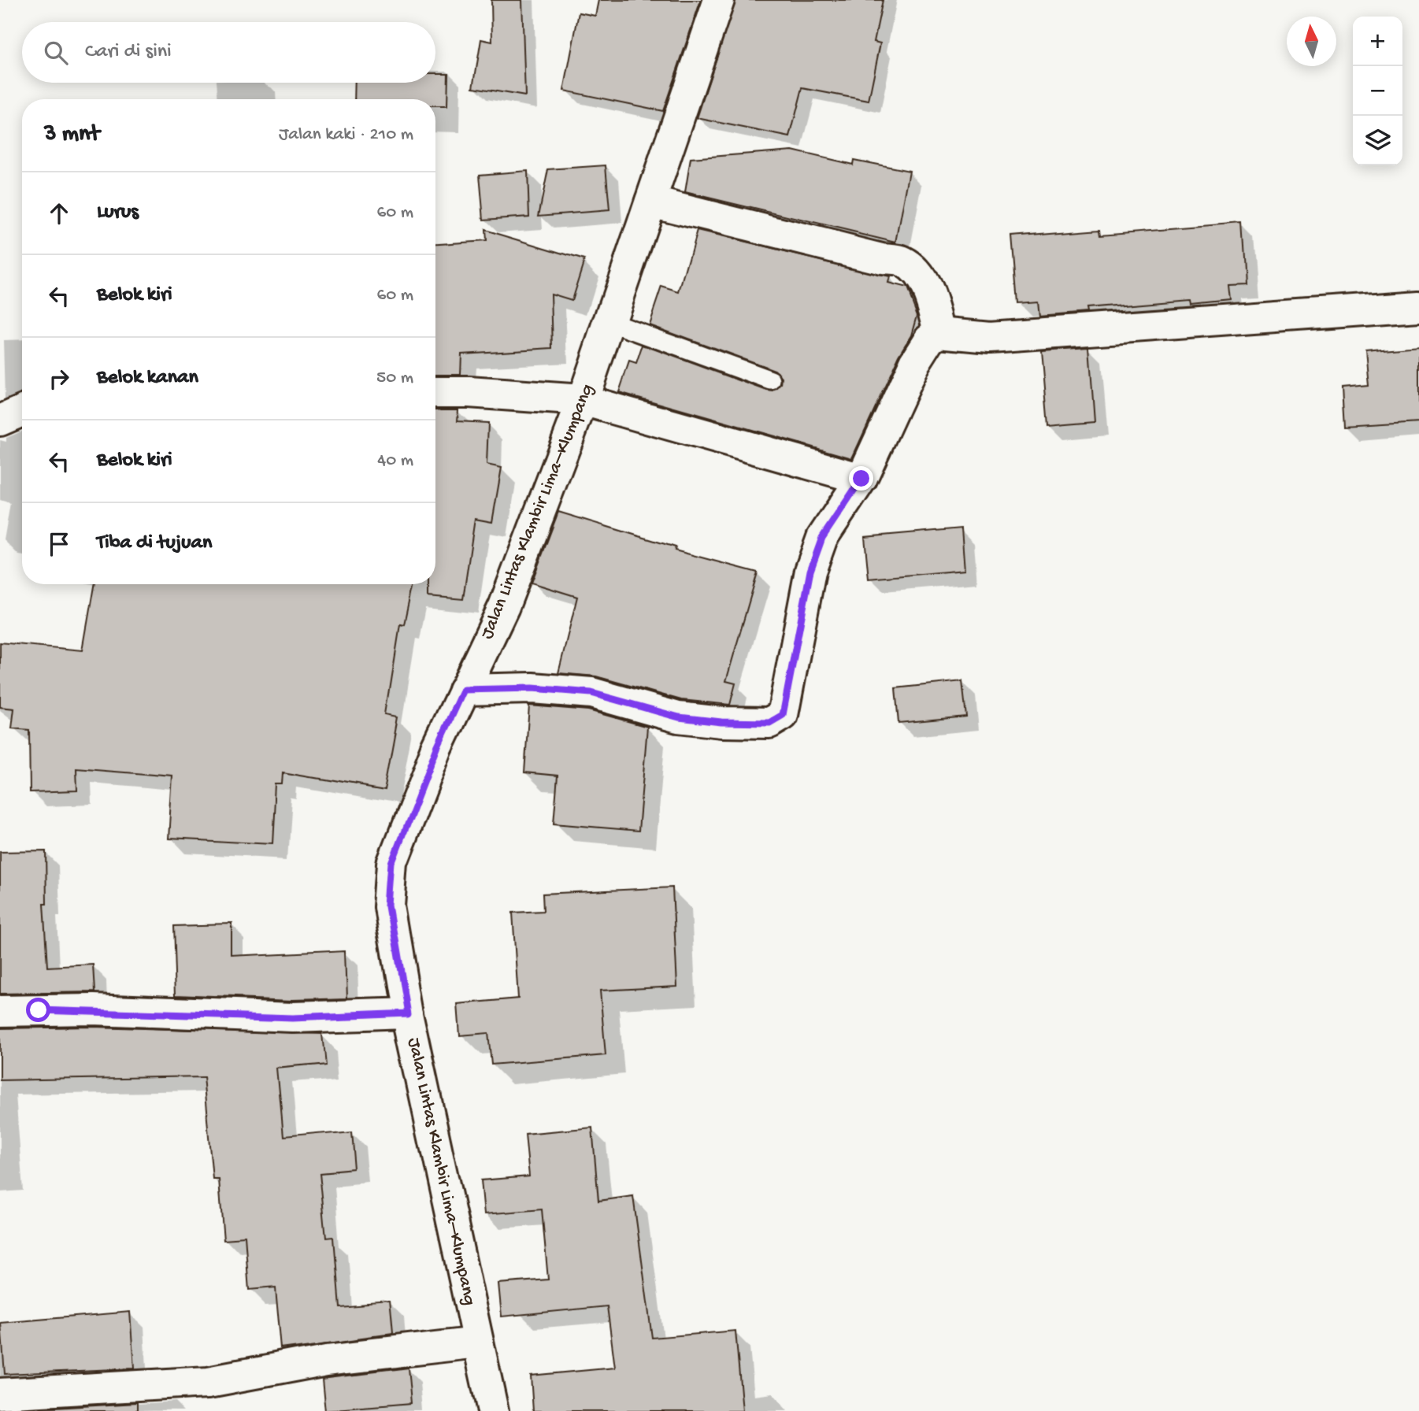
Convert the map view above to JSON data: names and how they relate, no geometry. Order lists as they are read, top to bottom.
{
  "streets": {
    "street": ["Jalan Lintas Klambir Lima–Klumpang"]
  },
  "north": "top",
  "page": {
    "map_buttons": ["+", "−"],
    "search": "Cari di sini",
    "heading": ["3 mnt", "Jalan kaki · 210 m"],
    "list": [
      ["Lurus", "60 m"],
      ["Belok kiri", "60 m"],
      ["Belok kanan", "50 m"],
      ["Belok kiri", "40 m"],
      "Tiba di tujuan"
    ]
  }
}
